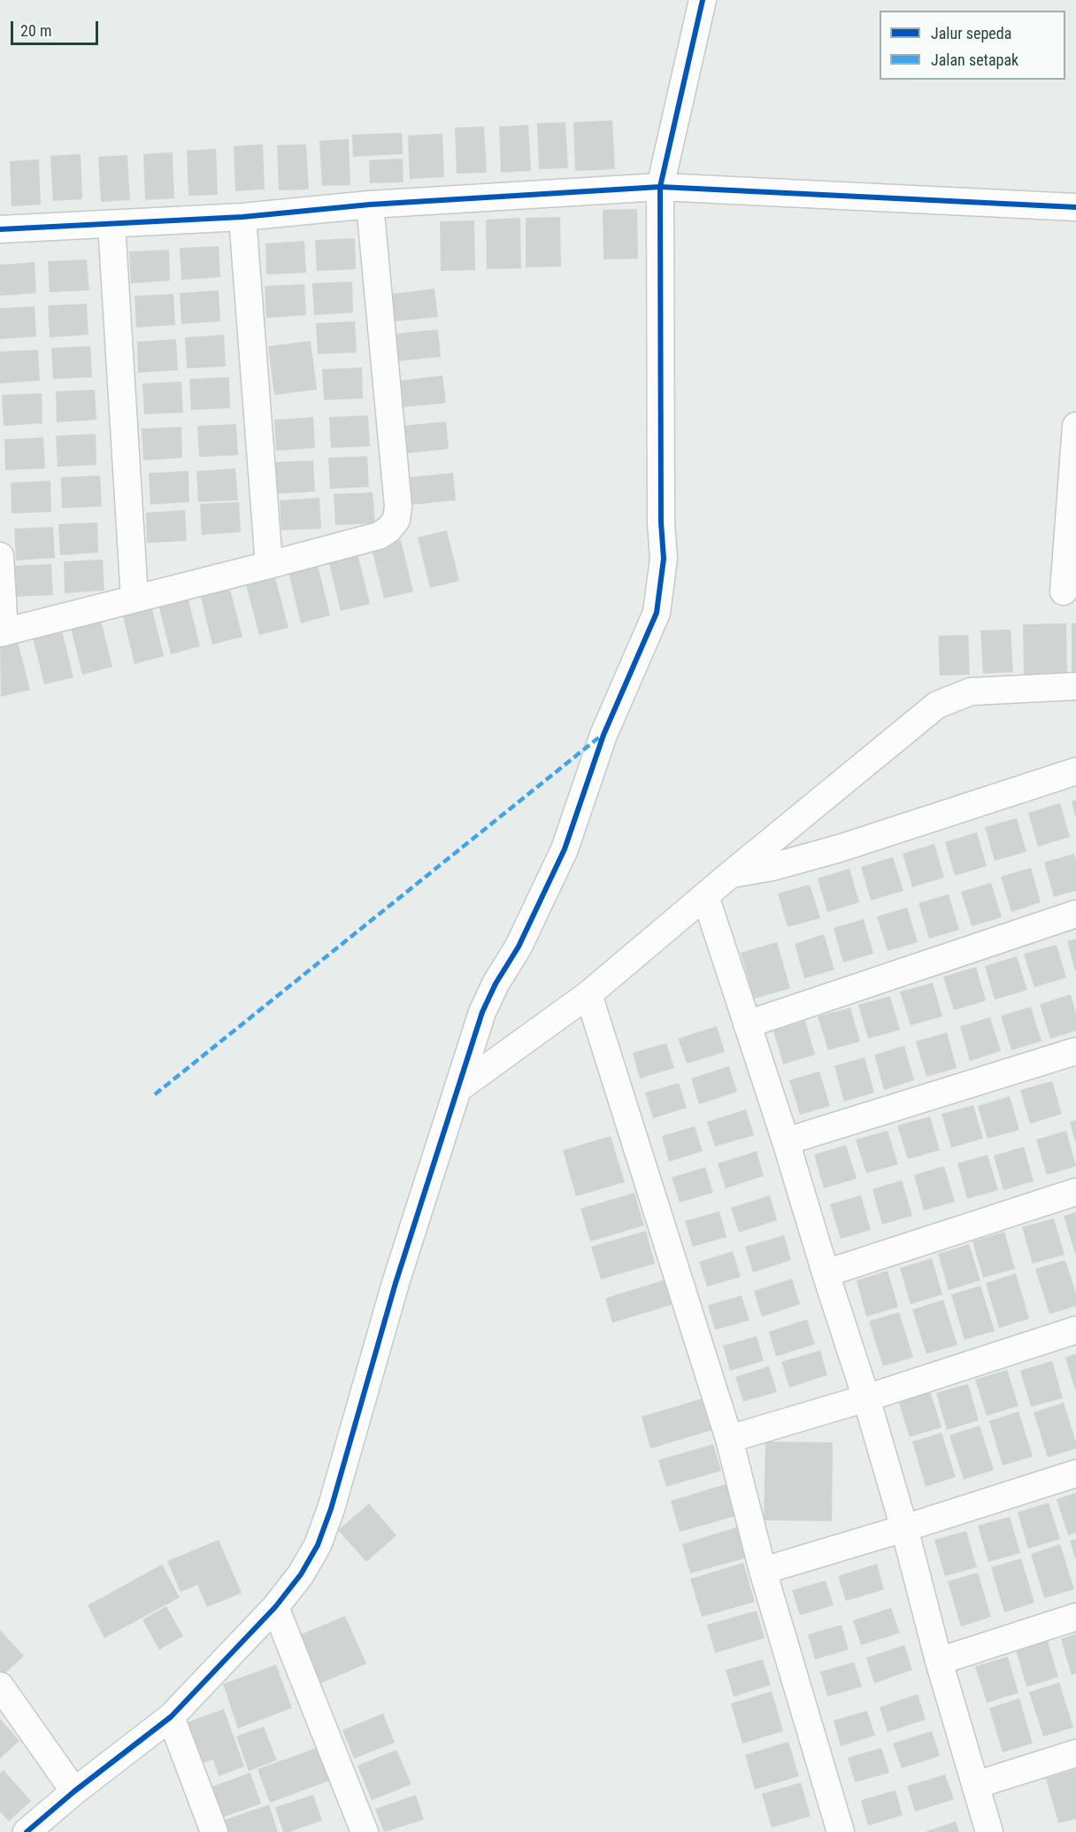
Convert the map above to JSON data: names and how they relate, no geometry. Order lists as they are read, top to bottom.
{
  "legend": ["Jalur sepeda", "Jalan setapak"],
  "scale_bar": "20 m"
}
